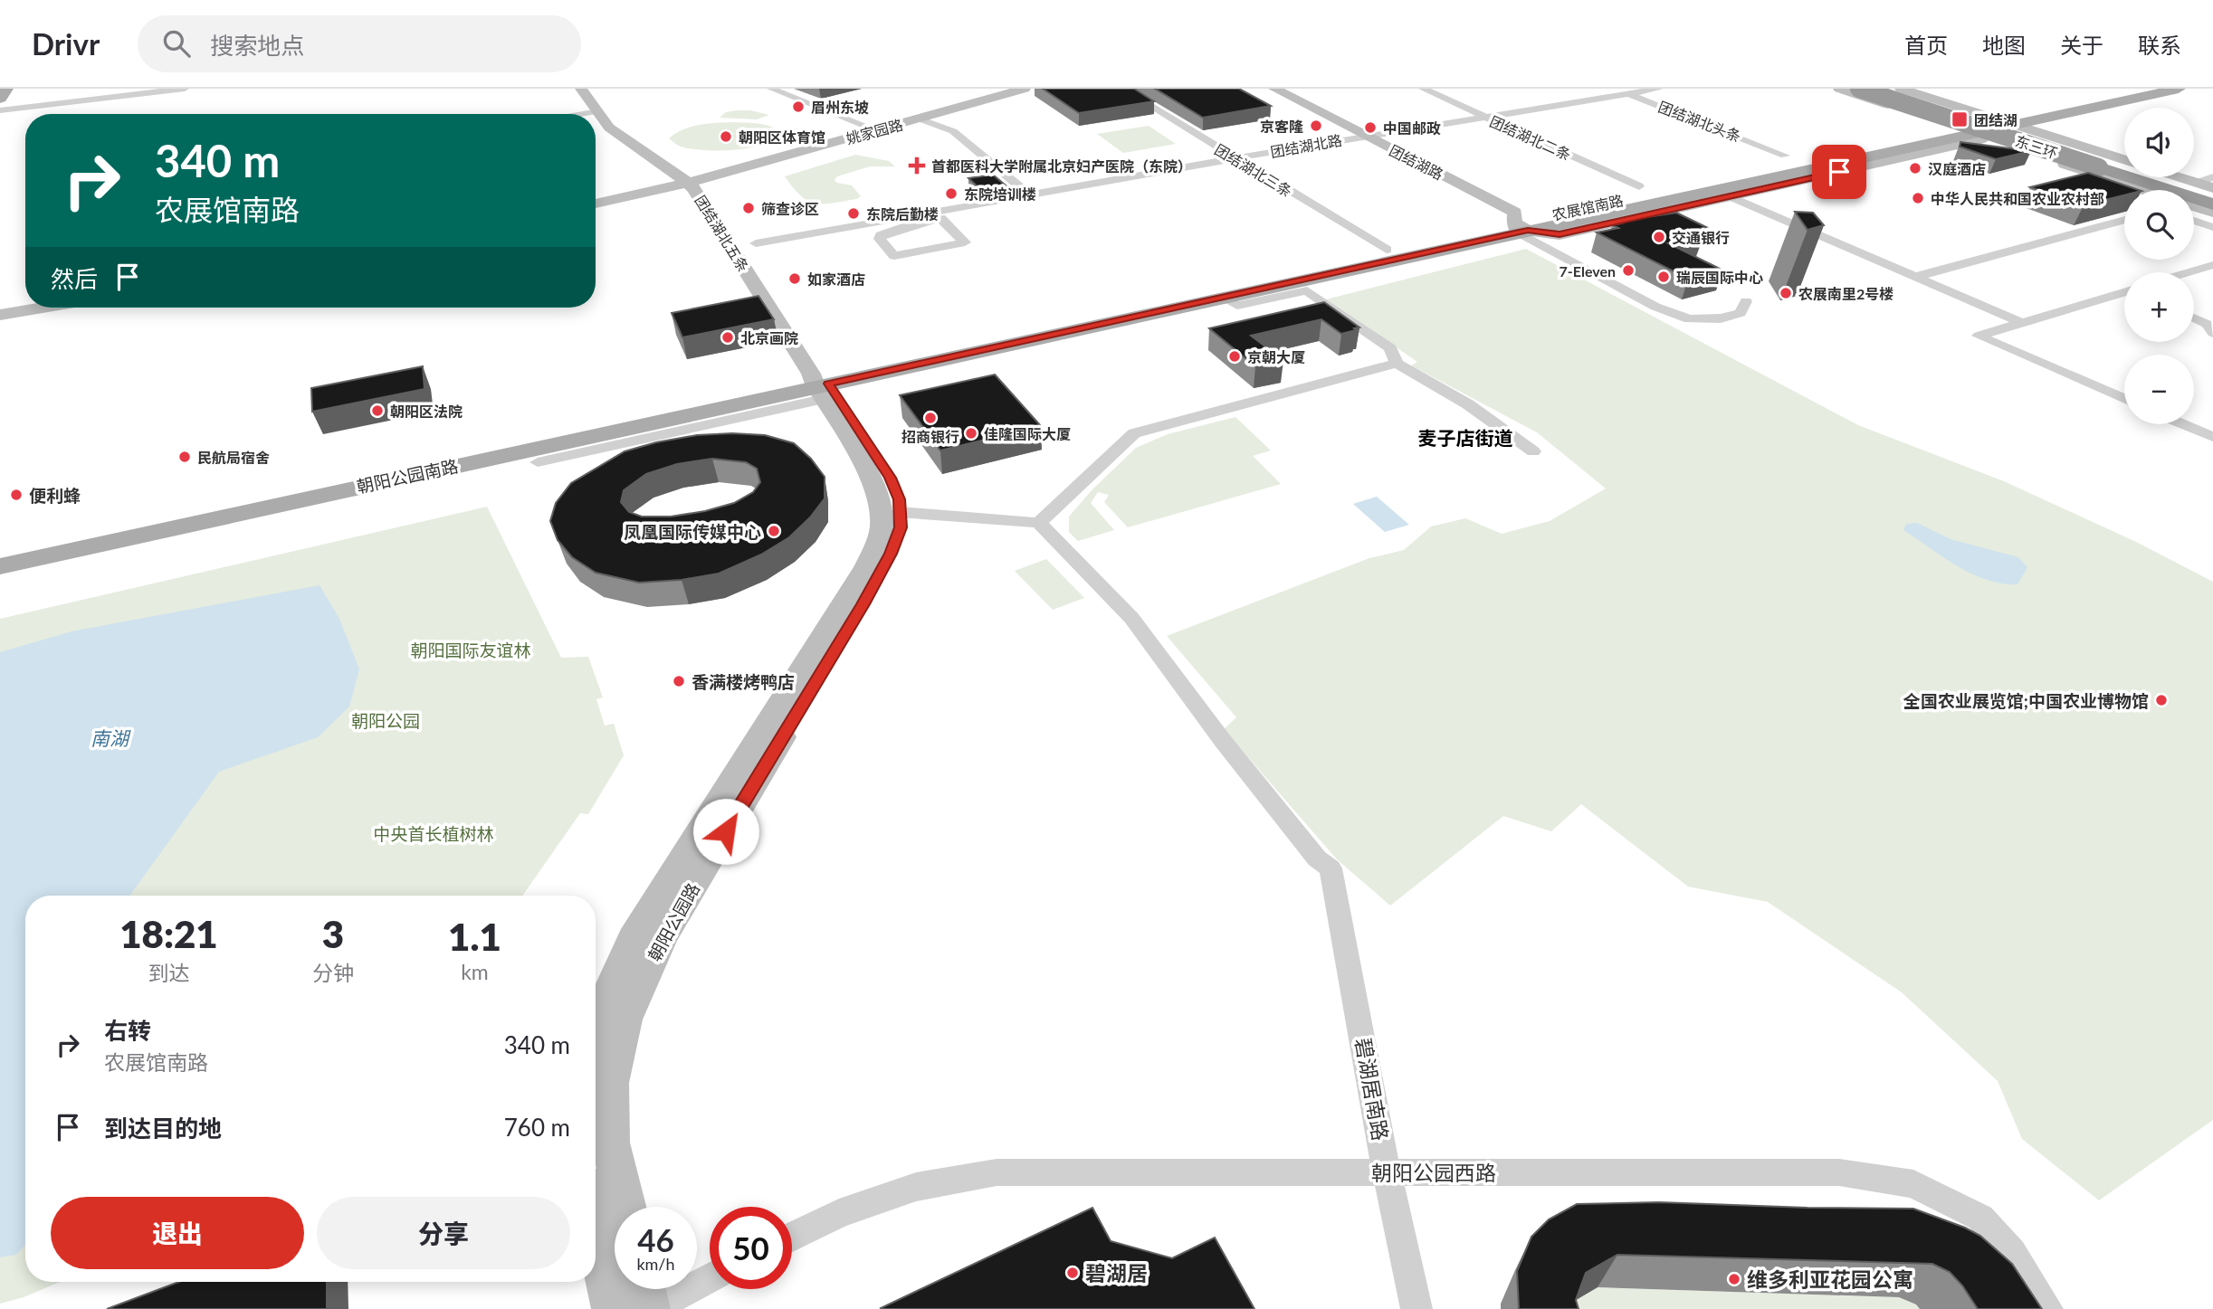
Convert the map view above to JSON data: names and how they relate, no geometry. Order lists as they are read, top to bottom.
{
  "streets": {
    "highway": ["东三环"],
    "main road": ["农展馆南路", "朝阳公园南路"],
    "street": [
      "团结湖北头条",
      "姚家园路",
      "团结湖北二条",
      "团结湖北路",
      "团结湖路",
      "团结湖北三条",
      "团结湖北五条",
      "朝阳公园路",
      "碧湖居南路",
      "朝阳公园西路"
    ]
  },
  "crossings": [
    ["团结湖北头条", "团结湖北路"],
    ["姚家园路", "团结湖北五条"],
    ["团结湖北二条", "团结湖北路"],
    ["团结湖北路", "团结湖路"],
    ["团结湖北路", "团结湖北三条"],
    ["团结湖路", "农展馆南路"],
    ["团结湖北三条", "农展馆南路"],
    ["农展馆南路", "团结湖北五条"],
    ["农展馆南路", "朝阳公园南路"],
    ["农展馆南路", "朝阳公园路"],
    ["团结湖北五条", "朝阳公园南路"],
    ["团结湖北五条", "朝阳公园路"],
    ["朝阳公园南路", "朝阳公园路"],
    ["碧湖居南路", "朝阳公园西路"]
  ],
  "districts": ["麦子店街道"],
  "water": ["南湖"],
  "parks": ["朝阳国际友谊林", "朝阳公园", "中央首长植树林"],
  "places": {
    "other": [
      "眉州东坡",
      "京客隆",
      "中国邮政",
      "朝阳区体育馆",
      "汉庭酒店",
      "东院培训楼",
      "中华人民共和国农业农村部",
      "筛查诊区",
      "东院后勤楼",
      "交通银行",
      "7-Eleven",
      "瑞辰国际中心",
      "如家酒店",
      "农展南里2号楼",
      "北京画院",
      "京朝大厦",
      "朝阳区法院",
      "招商银行",
      "佳隆国际大厦",
      "民航局宿舍",
      "便利蜂",
      "凤凰国际传媒中心",
      "香满楼烤鸭店",
      "全国农业展览馆;中国农业博物馆",
      "碧湖居",
      "维多利亚花园公寓"
    ],
    "transit": ["团结湖"],
    "health": ["首都医科大学附属北京妇产医院（东院）"]
  },
  "page": {
    "header": "Drivr",
    "search": "搜索地点",
    "nav": [
      "首页",
      "地图",
      "关于",
      "联系"
    ],
    "map_buttons": ["+", "−"],
    "turn": ["340 m", "农展馆南路"],
    "then": "然后",
    "eta": [
      "18:21",
      "到达",
      "3",
      "分钟",
      "1.1",
      "km"
    ],
    "list": [
      {
        "name": "右转",
        "note": "农展馆南路",
        "value": "340 m"
      },
      {
        "name": "到达目的地",
        "value": "760 m"
      }
    ],
    "buttons": ["退出", "分享"],
    "speed": "46 km/h",
    "limit": "50"
  }
}
